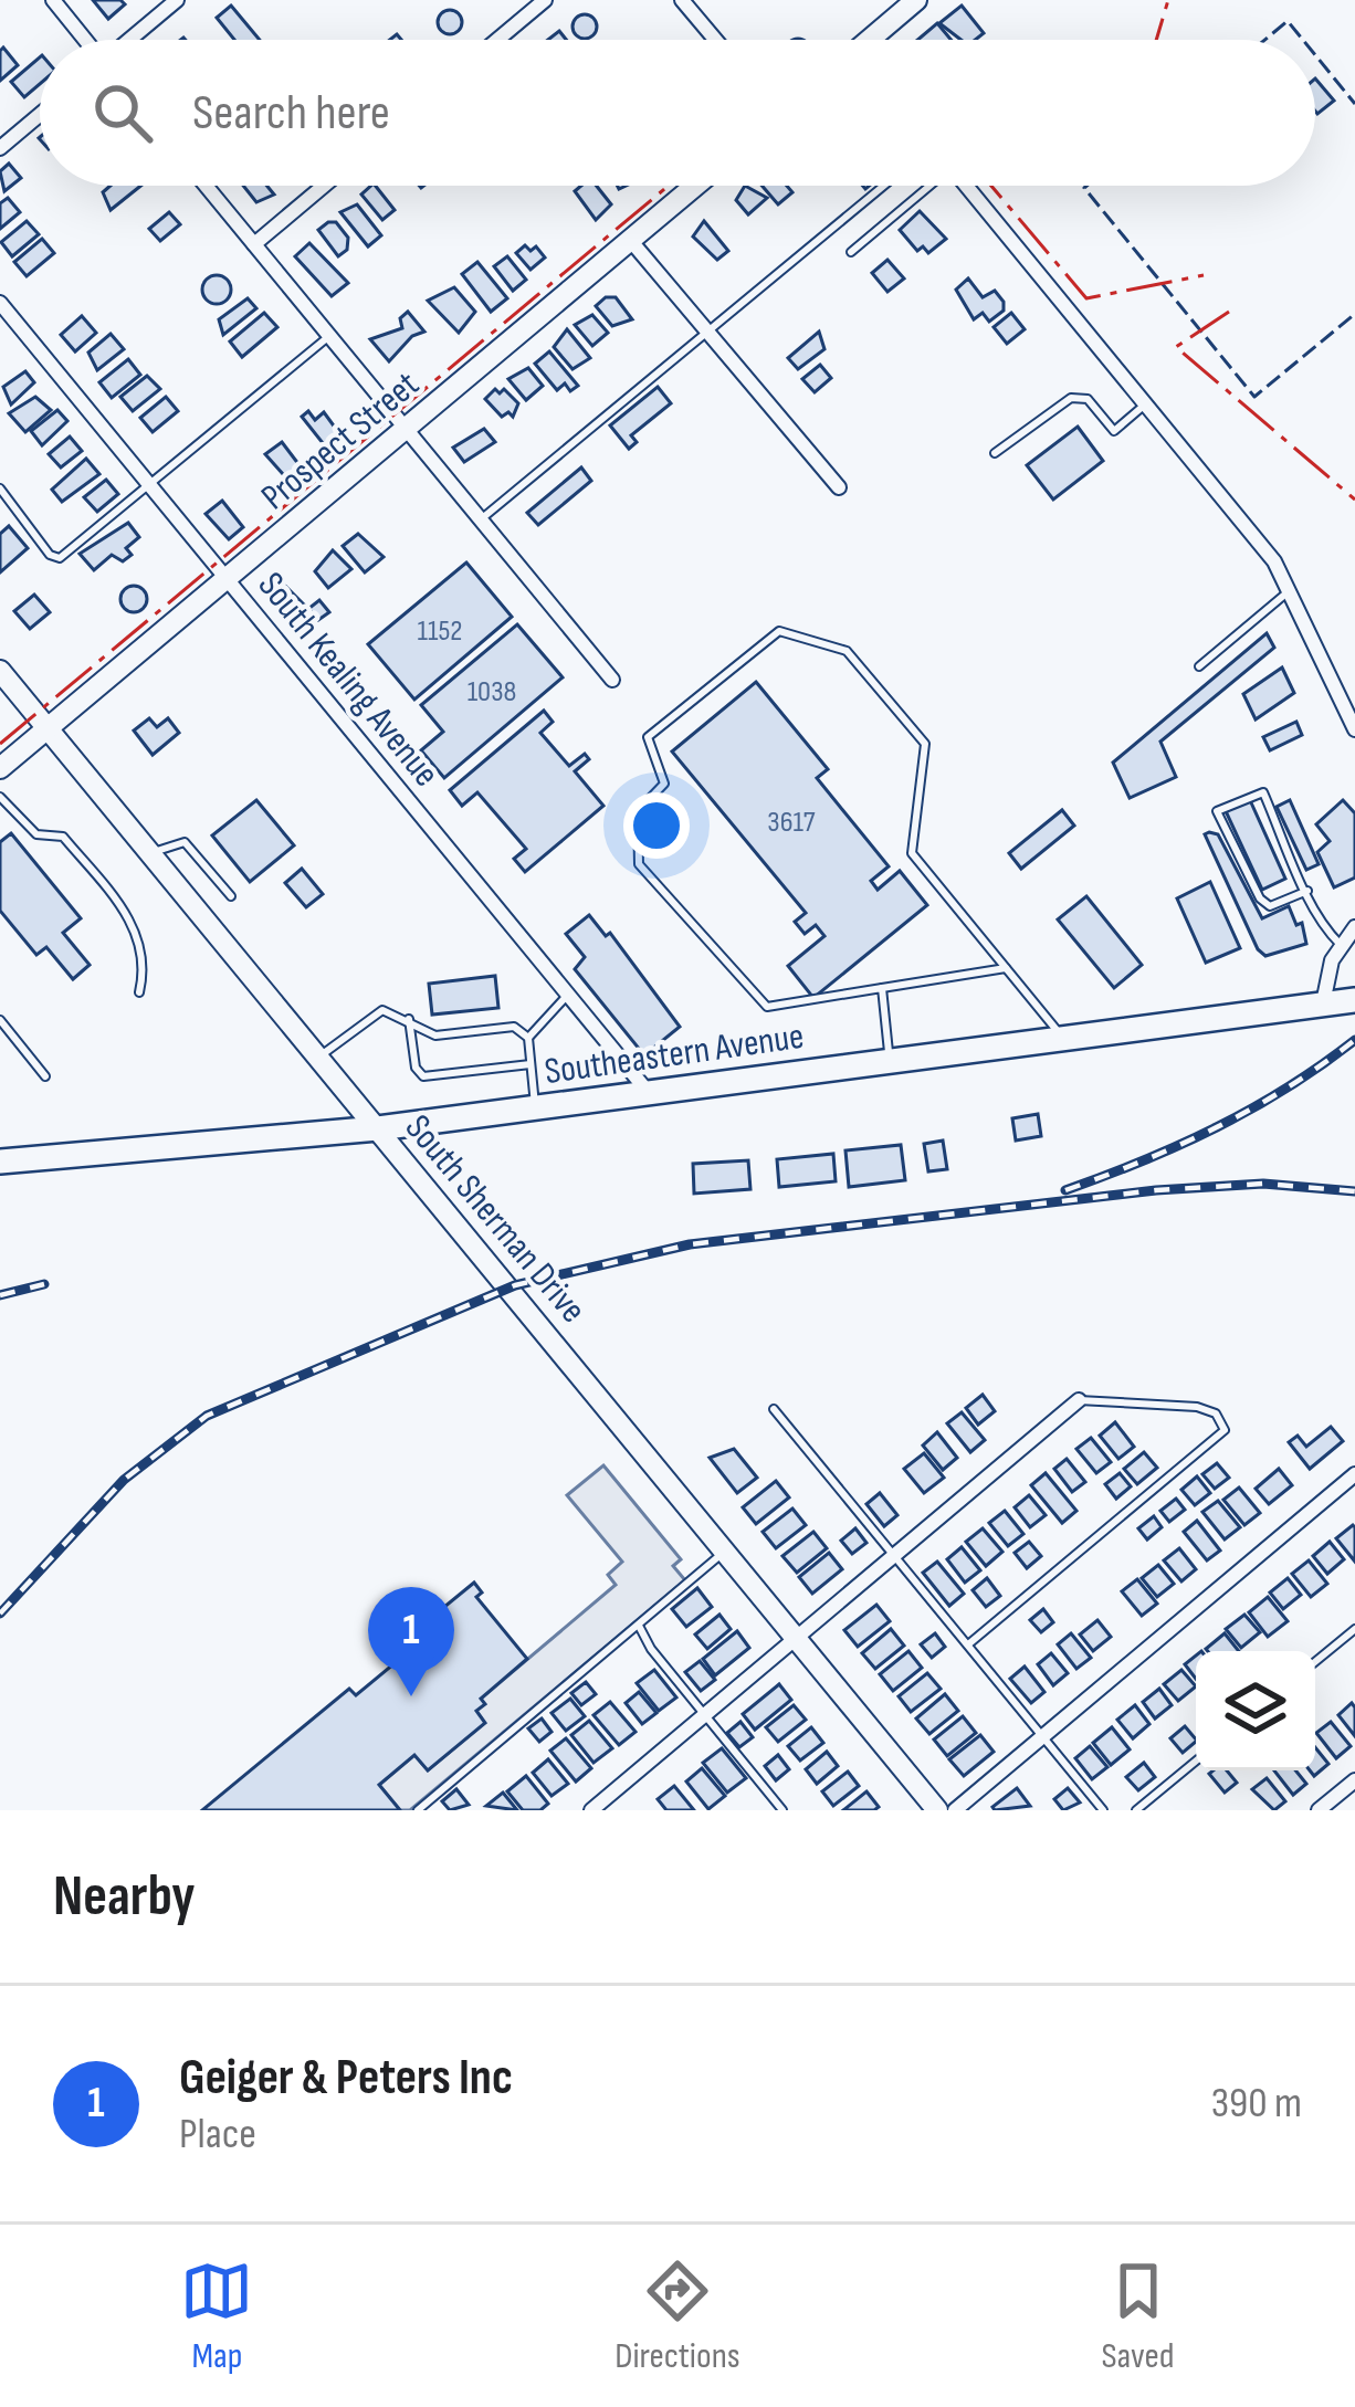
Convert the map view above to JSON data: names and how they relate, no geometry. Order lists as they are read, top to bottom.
{
  "streets": {
    "main road": ["Prospect Street", "Southeastern Avenue", "South Sherman Drive"],
    "street": ["South Kealing Avenue"]
  },
  "crossings": [
    ["Prospect Street", "South Kealing Avenue"],
    ["Prospect Street", "South Sherman Drive"],
    ["South Kealing Avenue", "Southeastern Avenue"],
    ["Southeastern Avenue", "South Sherman Drive"]
  ],
  "house_numbers": ["1152", "1038", "3617"],
  "page": {
    "search": "Search here",
    "pins": "1",
    "heading": "Nearby",
    "list": [
      {
        "mark": "1",
        "name": "Geiger & Peters Inc",
        "note": "Place",
        "value": "390 m"
      }
    ],
    "nav": ["Map", "Directions", "Saved"]
  }
}
